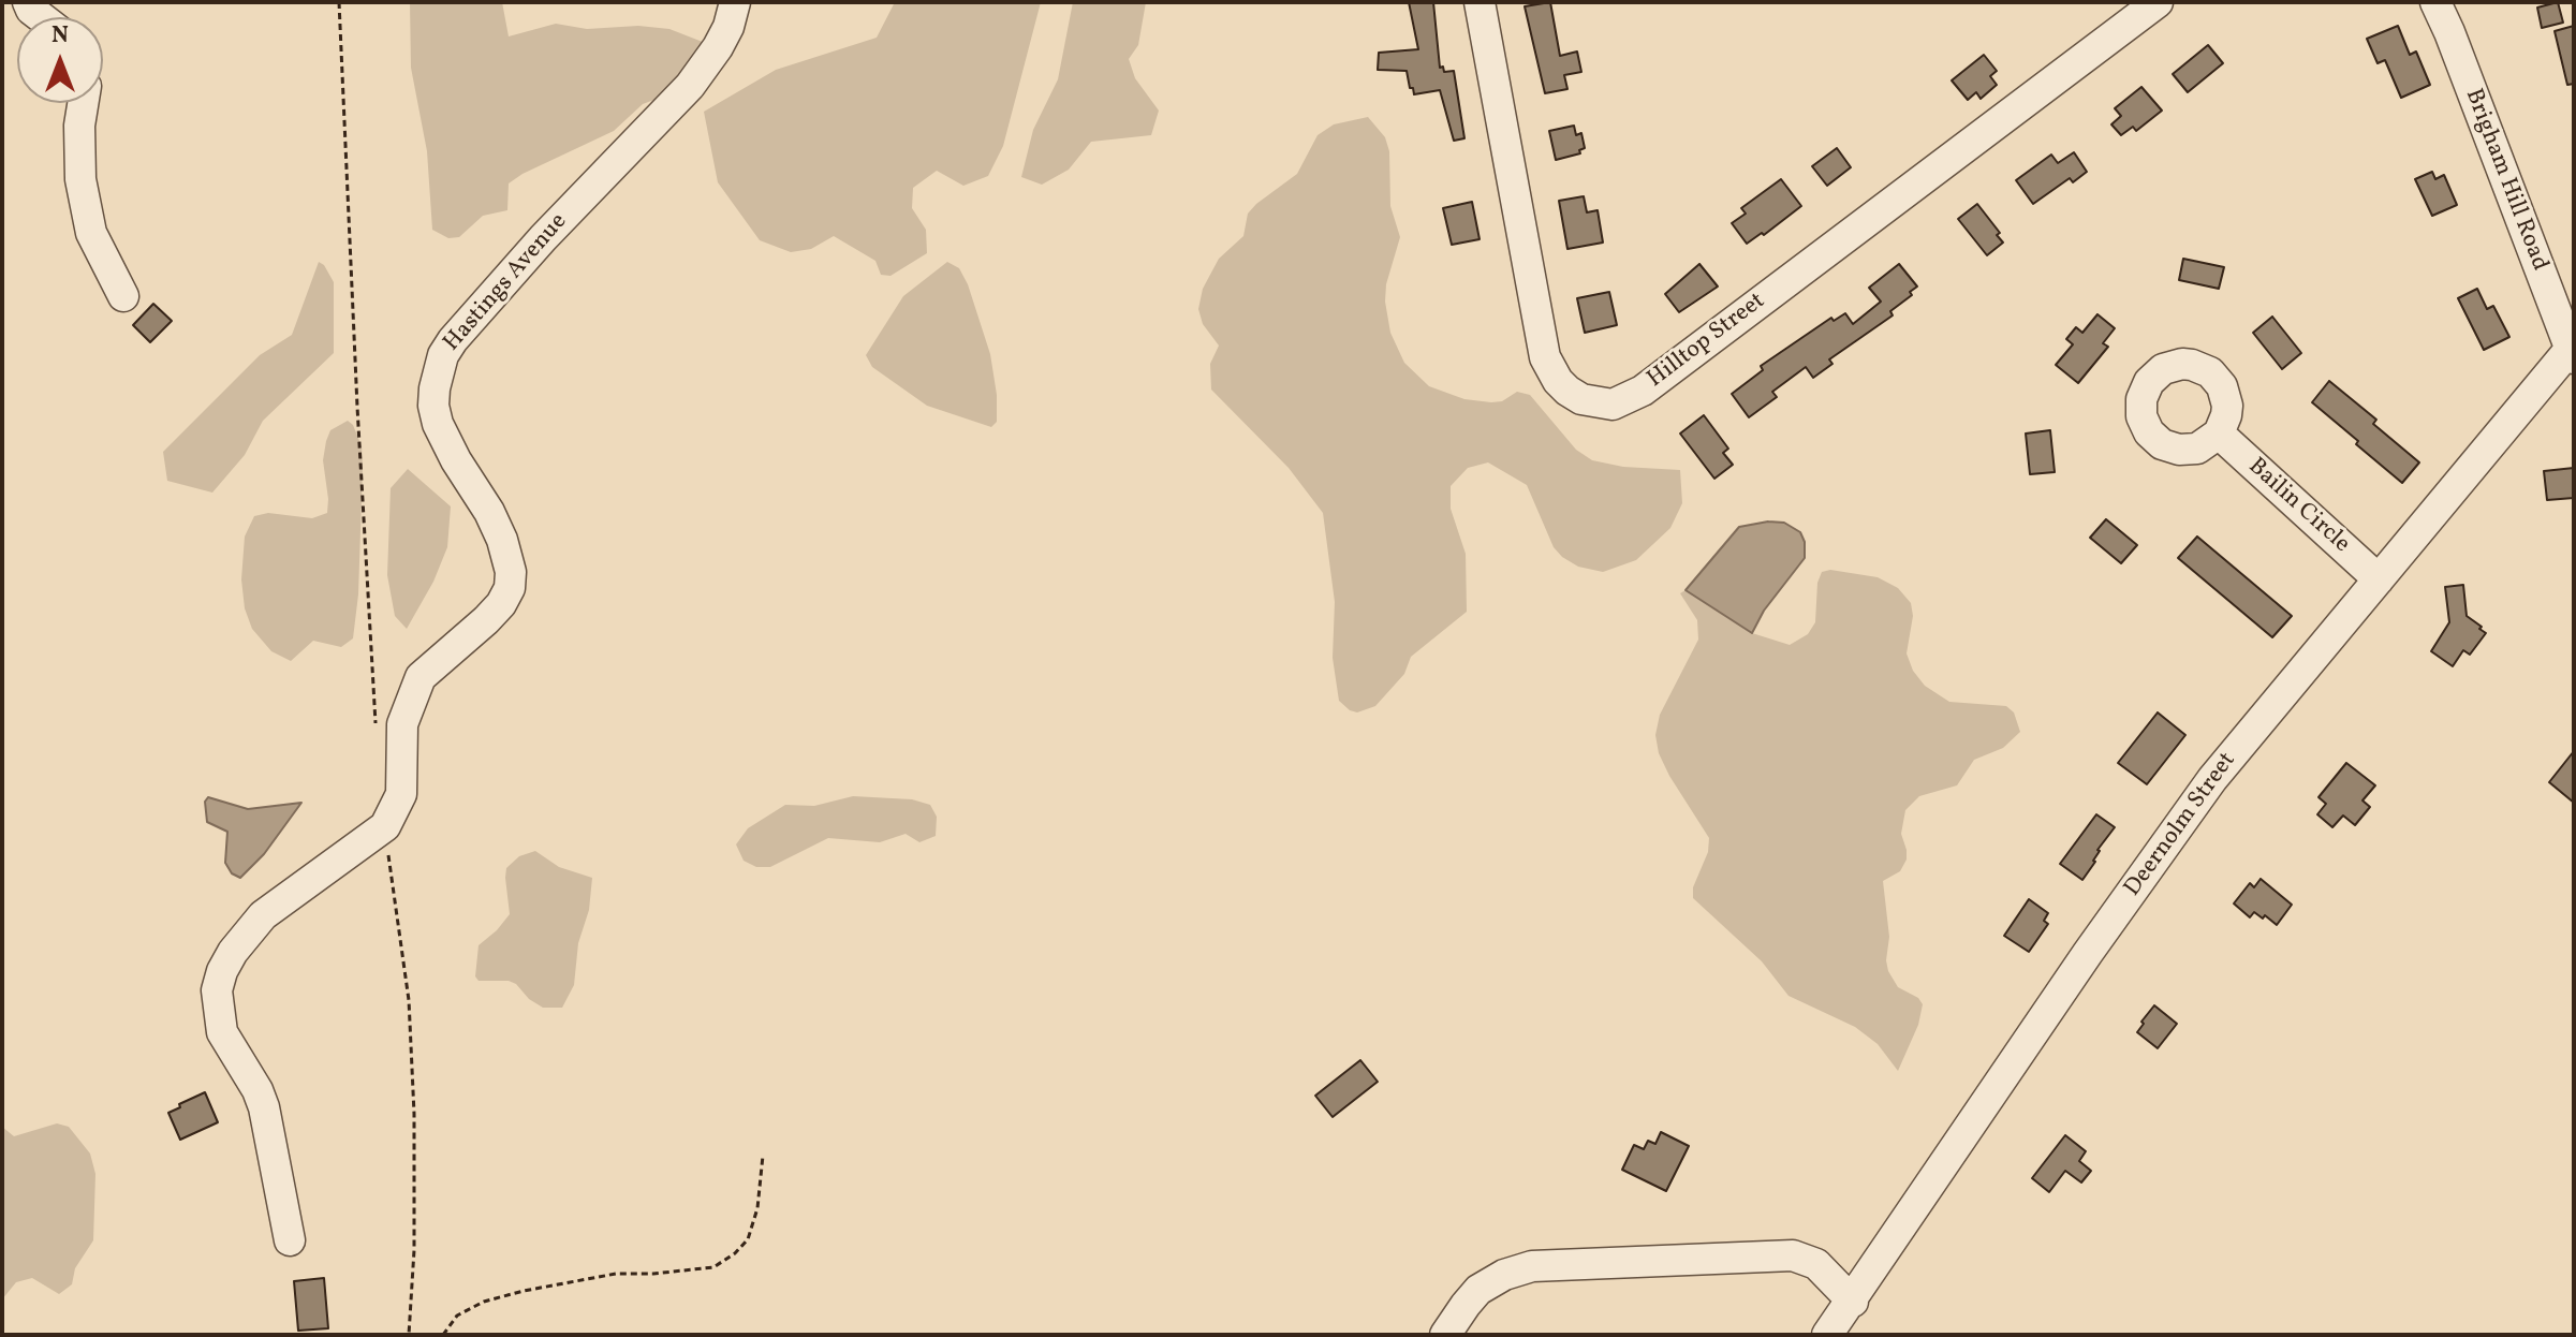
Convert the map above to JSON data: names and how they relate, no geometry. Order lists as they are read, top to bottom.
{
  "streets": {
    "street": [
      "Brigham Hill Road",
      "Hastings Avenue",
      "Hilltop Street",
      "Bailin Circle",
      "Deernolm Street"
    ]
  },
  "crossings": [
    ["Brigham Hill Road", "Deernolm Street"],
    ["Bailin Circle", "Deernolm Street"]
  ],
  "north": "top"
}
